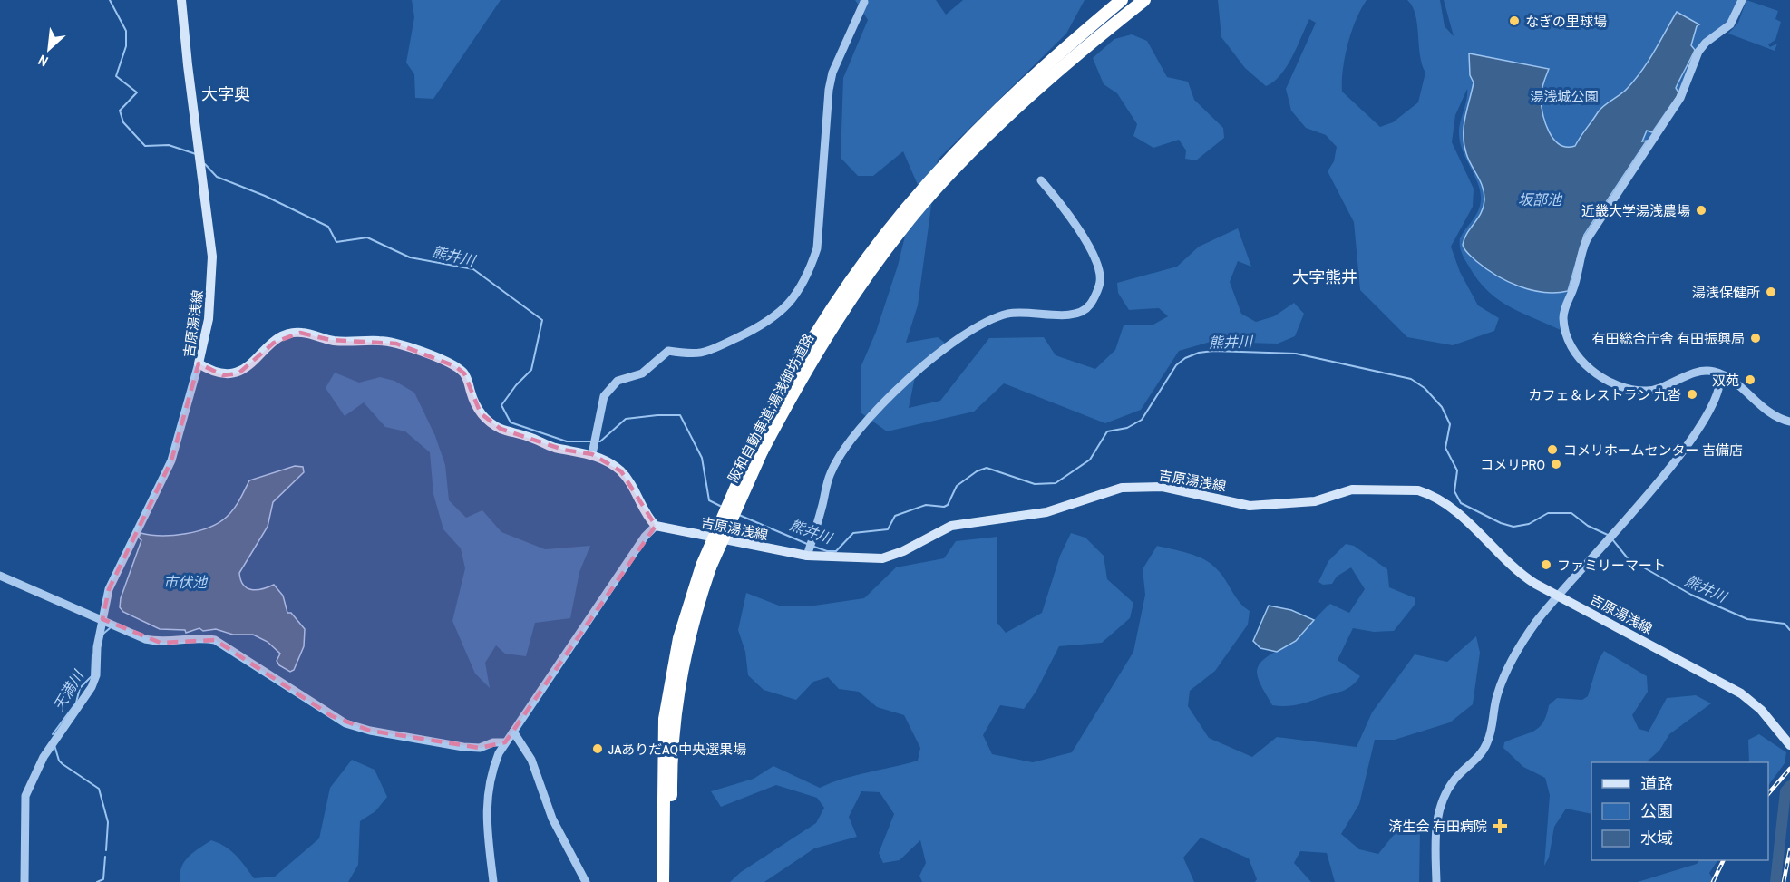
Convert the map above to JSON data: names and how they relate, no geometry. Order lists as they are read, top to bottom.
{
  "streets": {
    "highway": ["阪和自動車道;湯浅御坊道路"],
    "main road": ["吉原湯浅線"]
  },
  "districts": ["大字奥", "大字熊井"],
  "water": [
    "坂部池",
    "熊井川",
    "市伏池",
    "天満川"
  ],
  "parks": ["湯浅城公園"],
  "places": {
    "other": [
      "なぎの里球場",
      "近畿大学湯浅農場",
      "湯浅保健所",
      "有田総合庁舎 有田振興局",
      "双苑",
      "カフェ＆レストラン 九沓",
      "コメリホームセンター 吉備店",
      "コメリPRO",
      "ファミリーマート",
      "JAありだAQ中央選果場"
    ],
    "health": ["済生会 有田病院"]
  },
  "legend": ["道路", "公園", "水域"],
  "north": "bottom left"
}
